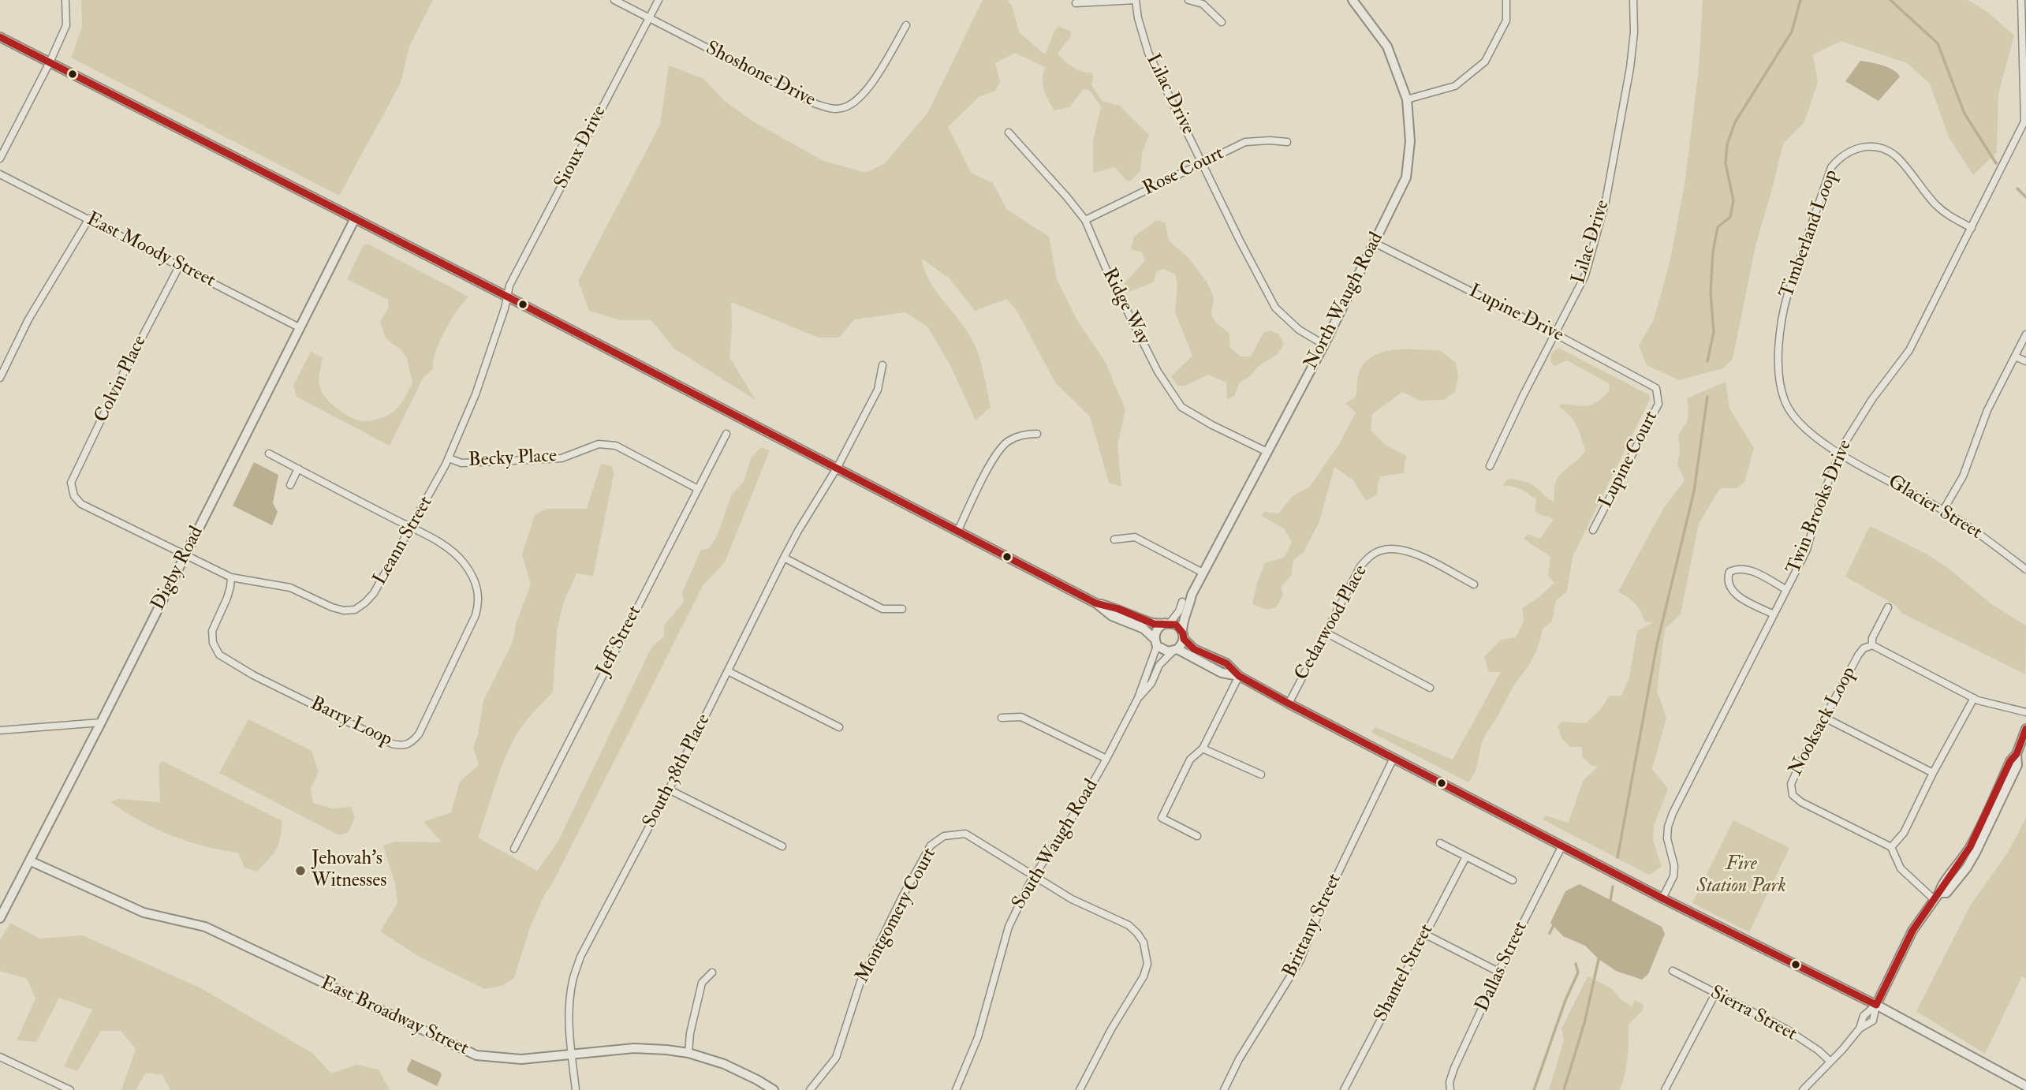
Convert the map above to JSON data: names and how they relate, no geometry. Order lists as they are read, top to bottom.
{
  "streets": {
    "street": [
      "Shoshone Drive",
      "Lilac Drive",
      "Sioux Drive",
      "Rose Court",
      "Timberland Loop",
      "East Moody Street",
      "North Waugh Road",
      "Ridge Way",
      "Lupine Drive",
      "Colvin Place",
      "Becky Place",
      "Lupine Court",
      "Twin Brooks Drive",
      "Glacier Street",
      "Leann Street",
      "Digby Road",
      "Cedarwood Place",
      "Jeff Street",
      "Nooksack Loop",
      "Barry Loop",
      "South 38th Place",
      "South Waugh Road",
      "Montgomery Court",
      "Brittany Street",
      "Dallas Street",
      "Shantel Street",
      "Sierra Street",
      "East Broadway Street"
    ]
  },
  "crossings": [
    ["Shoshone Drive", "Sioux Drive"],
    ["Lilac Drive", "Rose Court"],
    ["Lilac Drive", "North Waugh Road"],
    ["Lilac Drive", "Lupine Drive"],
    ["Sioux Drive", "Leann Street"],
    ["Rose Court", "Ridge Way"],
    ["Timberland Loop", "Twin Brooks Drive"],
    ["Timberland Loop", "Glacier Street"],
    ["East Moody Street", "Colvin Place"],
    ["East Moody Street", "Digby Road"],
    ["North Waugh Road", "Ridge Way"],
    ["North Waugh Road", "Lupine Drive"],
    ["North Waugh Road", "South Waugh Road"],
    ["Lupine Drive", "Lupine Court"],
    ["Colvin Place", "Leann Street"],
    ["Becky Place", "Leann Street"],
    ["Becky Place", "Jeff Street"],
    ["Twin Brooks Drive", "Glacier Street"],
    ["Leann Street", "Digby Road"],
    ["Leann Street", "Barry Loop"],
    ["Digby Road", "East Broadway Street"],
    ["South 38th Place", "East Broadway Street"],
    ["South Waugh Road", "Montgomery Court"]
  ],
  "parks": ["Fire Station Park"],
  "places": ["Jehovah's Witnesses"]
}
